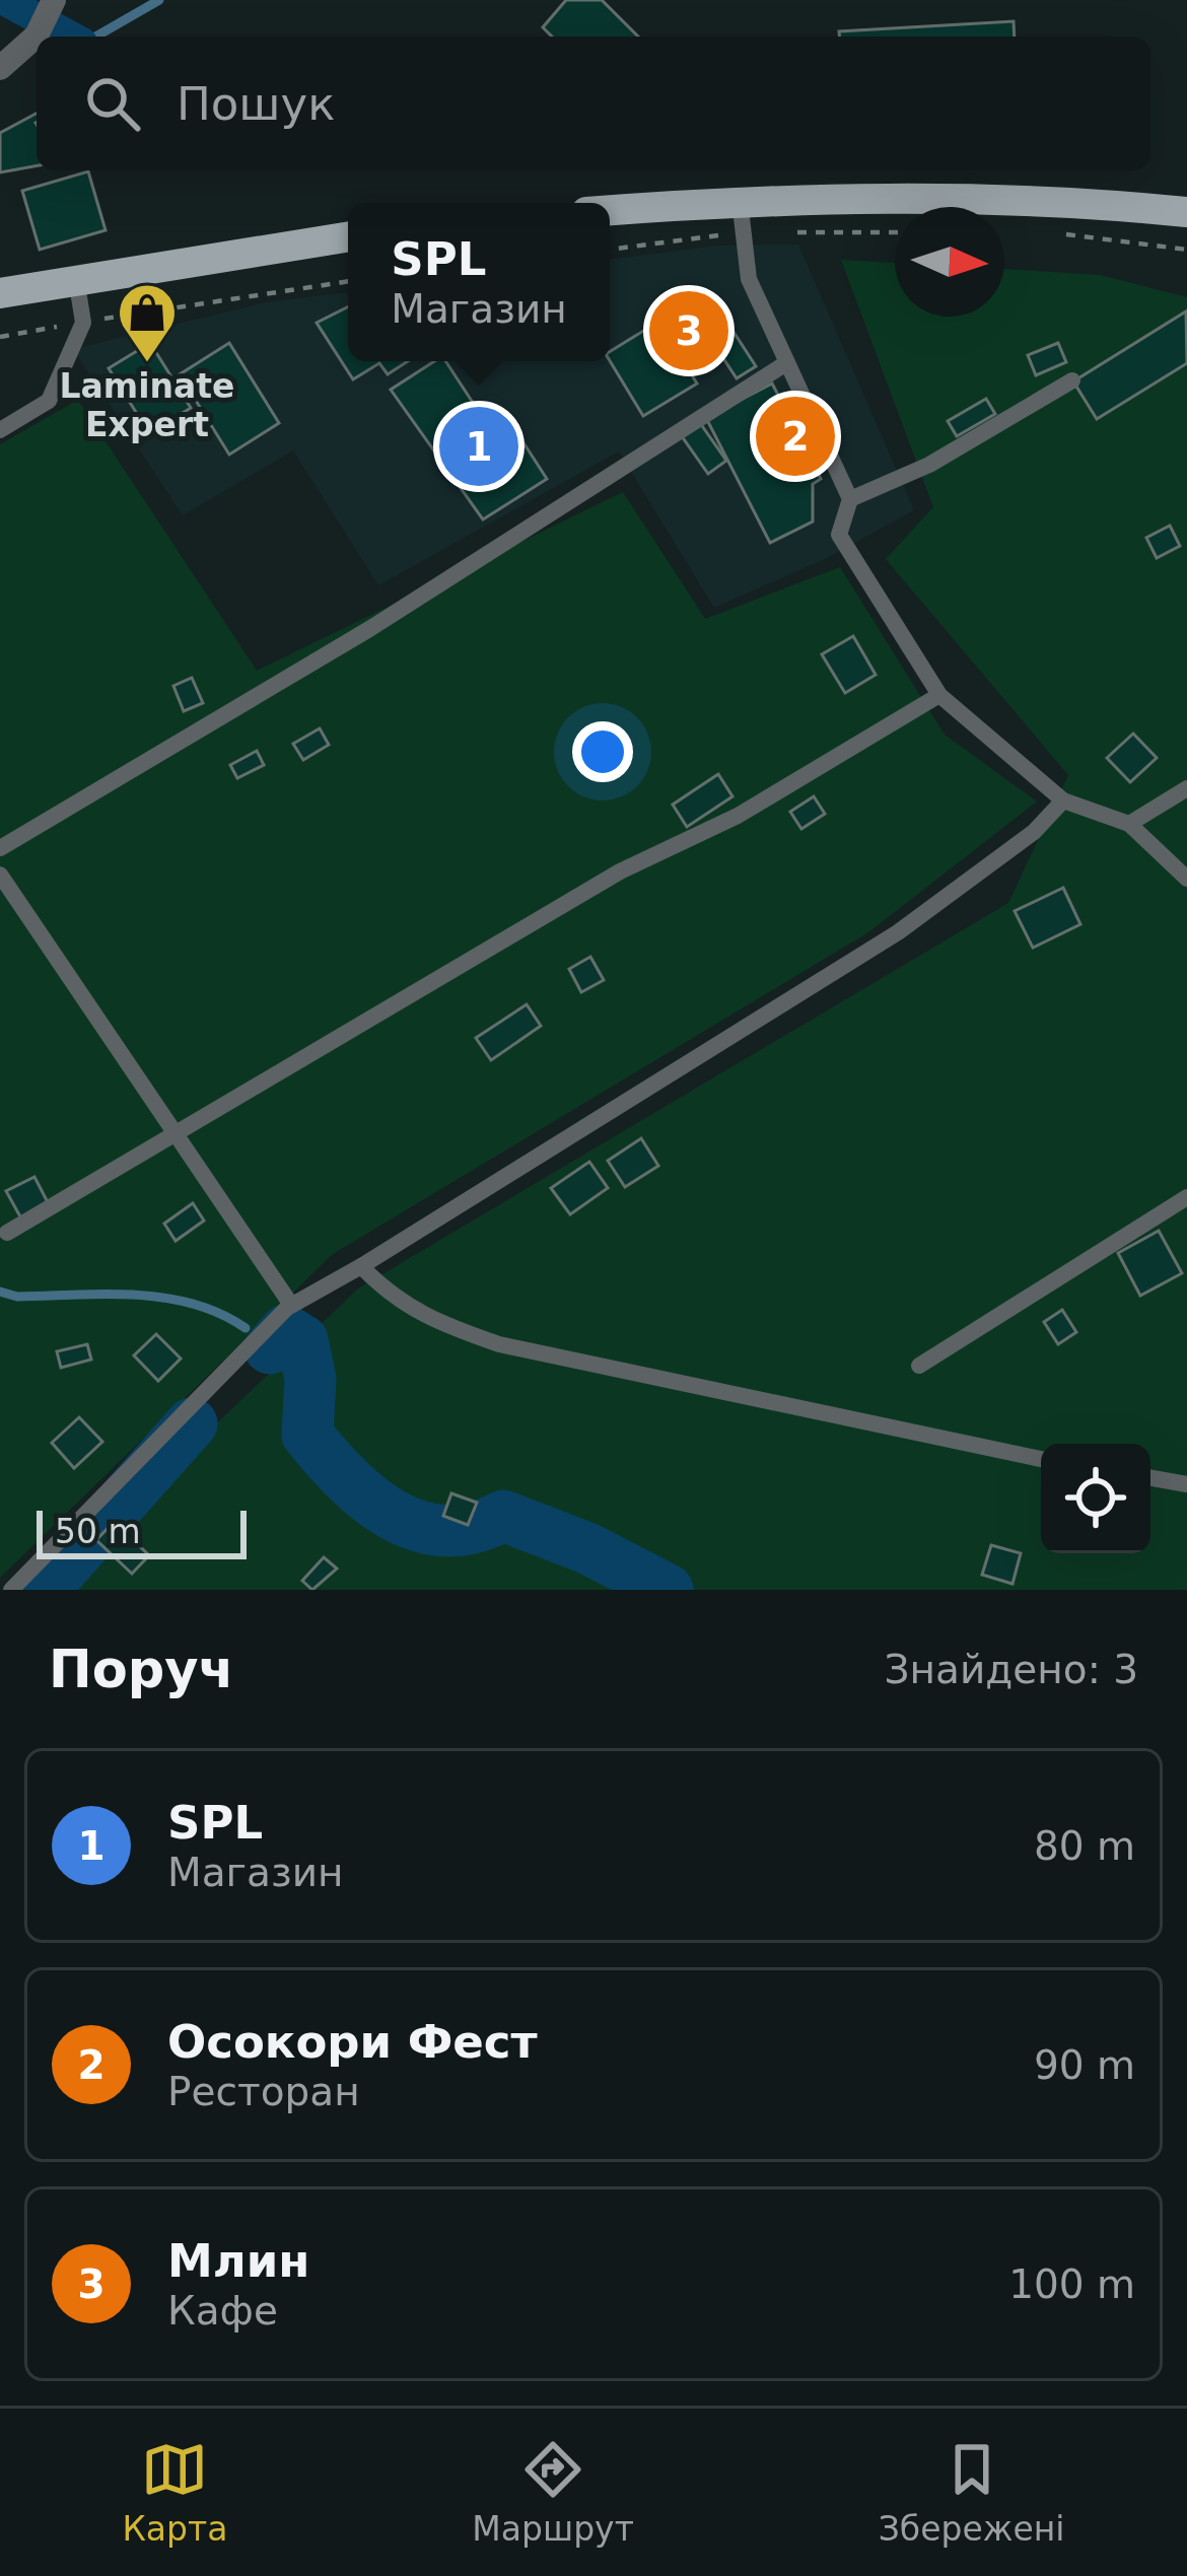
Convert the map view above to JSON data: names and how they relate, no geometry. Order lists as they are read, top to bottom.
{
  "places": {
    "shop": ["Laminate Expert"]
  },
  "scale_bar": "50 m",
  "north": "right",
  "page": {
    "search": "Пошук",
    "popup": ["SPL", "Магазин"],
    "pins": ["3", "2", "1"],
    "scale": "50 m",
    "heading": ["Поруч", "Знайдено: 3"],
    "list": [
      {
        "mark": "1",
        "name": "SPL",
        "note": "Магазин",
        "value": "80 m"
      },
      {
        "mark": "2",
        "name": "Осокори Фест",
        "note": "Ресторан",
        "value": "90 m"
      },
      {
        "mark": "3",
        "name": "Млин",
        "note": "Кафе",
        "value": "100 m"
      }
    ],
    "nav": ["Карта", "Маршрут", "Збережені"]
  }
}
